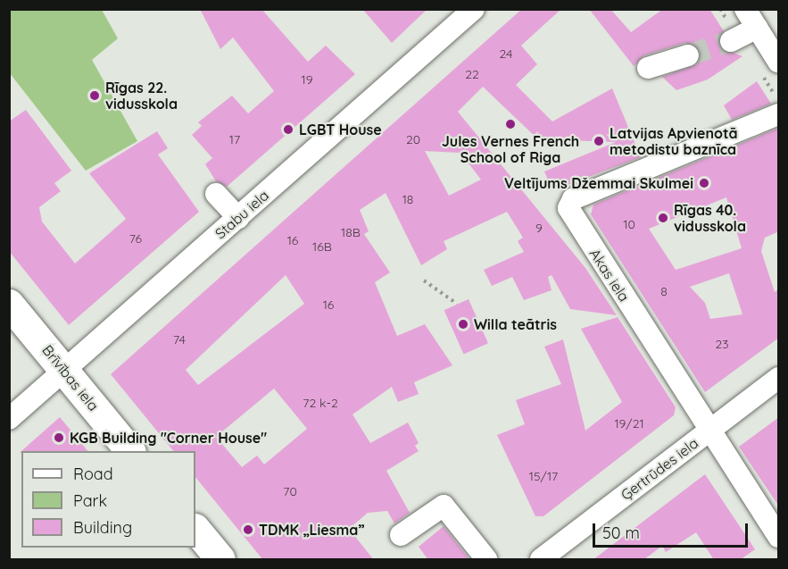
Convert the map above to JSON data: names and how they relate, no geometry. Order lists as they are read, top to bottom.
{
  "streets": {
    "highway": ["Brīvības iela"],
    "street": ["Stabu iela", "Akas iela", "Ģertrūdes iela"]
  },
  "crossings": [
    ["Stabu iela", "Brīvības iela"],
    ["Akas iela", "Ģertrūdes iela"]
  ],
  "places": [
    "Rīgas 22. vidusskola",
    "Jules Vernes French School of Riga",
    "LGBT House",
    "Latvijas Apvienotā metodistu baznīca",
    "Veltījums Džemmai Skulmei",
    "Rīgas 40. vidusskola",
    "Willa teātris",
    "KGB Building \"Corner House\"",
    "TDMK „Liesma”"
  ],
  "house_numbers": [
    "24",
    "22",
    "19",
    "17",
    "20",
    "18",
    "10",
    "9",
    "18B",
    "76",
    "16",
    "16B",
    "8",
    "16",
    "74",
    "23",
    "72 k-2",
    "19/21",
    "15/17",
    "70"
  ],
  "legend": ["Road", "Park", "Building"],
  "scale_bar": "50 m"
}
